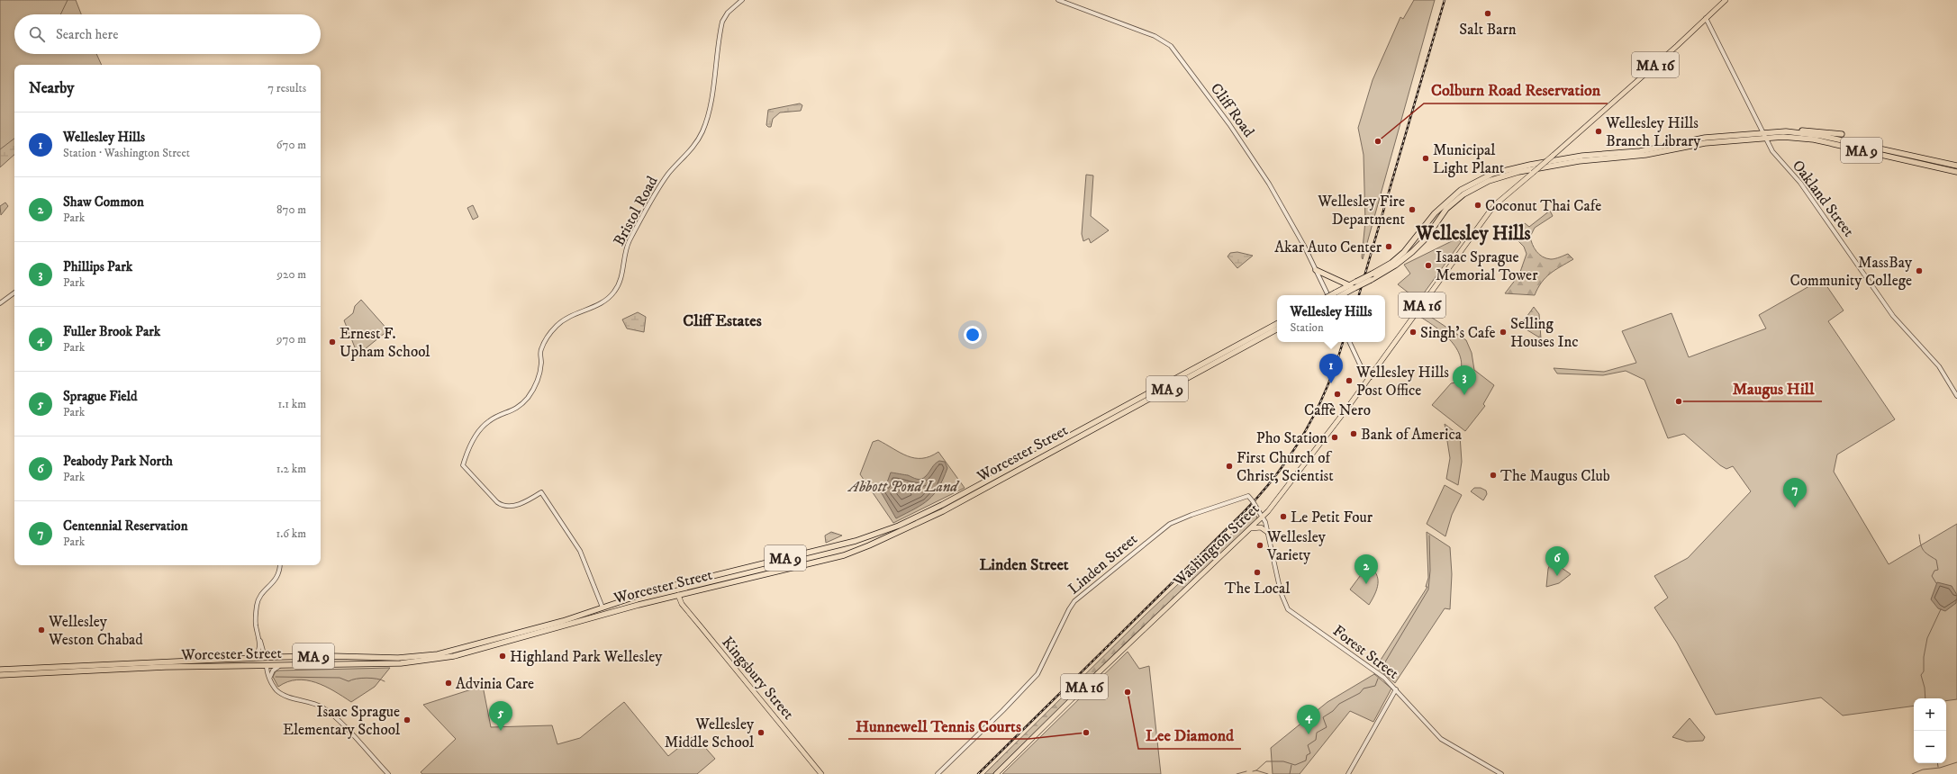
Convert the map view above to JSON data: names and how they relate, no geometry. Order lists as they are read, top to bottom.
{
  "streets": {
    "highway": ["MA 9", "Worcester Street"],
    "main road": ["MA 16", "Washington Street", "Kingsbury Street"],
    "street": [
      "Cliff Road",
      "Oakland Street",
      "Bristol Road",
      "Linden Street",
      "Forest Street"
    ]
  },
  "crossings": [
    ["MA 9", "Oakland Street"],
    ["Oakland Street", "Washington Street"],
    ["Bristol Road", "Worcester Street"],
    ["Worcester Street", "Kingsbury Street"],
    ["Washington Street", "Forest Street"],
    ["Linden Street", "Forest Street"]
  ],
  "districts": ["Wellesley Hills", "Cliff Estates", "Linden Street"],
  "parks": ["Abbott Pond Land"],
  "places": [
    "Salt Barn",
    "Wellesley Hills Branch Library",
    "Colburn Road Reservation",
    "Municipal Light Plant",
    "Coconut Thai Cafe",
    "Wellesley Fire Department",
    "Akar Auto Center",
    "Isaac Sprague Memorial Tower",
    "MassBay Community College",
    "Singh's Cafe",
    "Selling Houses Inc",
    "Ernest F. Upham School",
    "Wellesley Hills Post Office",
    "Caffè Nero",
    "Maugus Hill",
    "Bank of America",
    "Pho Station",
    "First Church of Christ, Scientist",
    "The Maugus Club",
    "Le Petit Four",
    "Wellesley Variety",
    "The Local",
    "Wellesley Weston Chabad",
    "Highland Park Wellesley",
    "Advinia Care",
    "Lee Diamond",
    "Isaac Sprague Elementary School",
    "Wellesley Middle School",
    "Hunnewell Tennis Courts"
  ],
  "page": {
    "search": "Search here",
    "heading": ["Nearby", "7 results"],
    "list": [
      {
        "mark": "1",
        "name": "Wellesley Hills",
        "note": "Station · Washington Street",
        "value": "670 m"
      },
      {
        "mark": "2",
        "name": "Shaw Common",
        "note": "Park",
        "value": "870 m"
      },
      {
        "mark": "3",
        "name": "Phillips Park",
        "note": "Park",
        "value": "920 m"
      },
      {
        "mark": "4",
        "name": "Fuller Brook Park",
        "note": "Park",
        "value": "970 m"
      },
      {
        "mark": "5",
        "name": "Sprague Field",
        "note": "Park",
        "value": "1.1 km"
      },
      {
        "mark": "6",
        "name": "Peabody Park North",
        "note": "Park",
        "value": "1.2 km"
      },
      {
        "mark": "7",
        "name": "Centennial Reservation",
        "note": "Park",
        "value": "1.6 km"
      }
    ],
    "popup": ["Wellesley Hills", "Station"],
    "pins": [
      "1",
      "3",
      "7",
      "6",
      "2",
      "5",
      "4"
    ],
    "map_buttons": ["+", "−"]
  }
}
